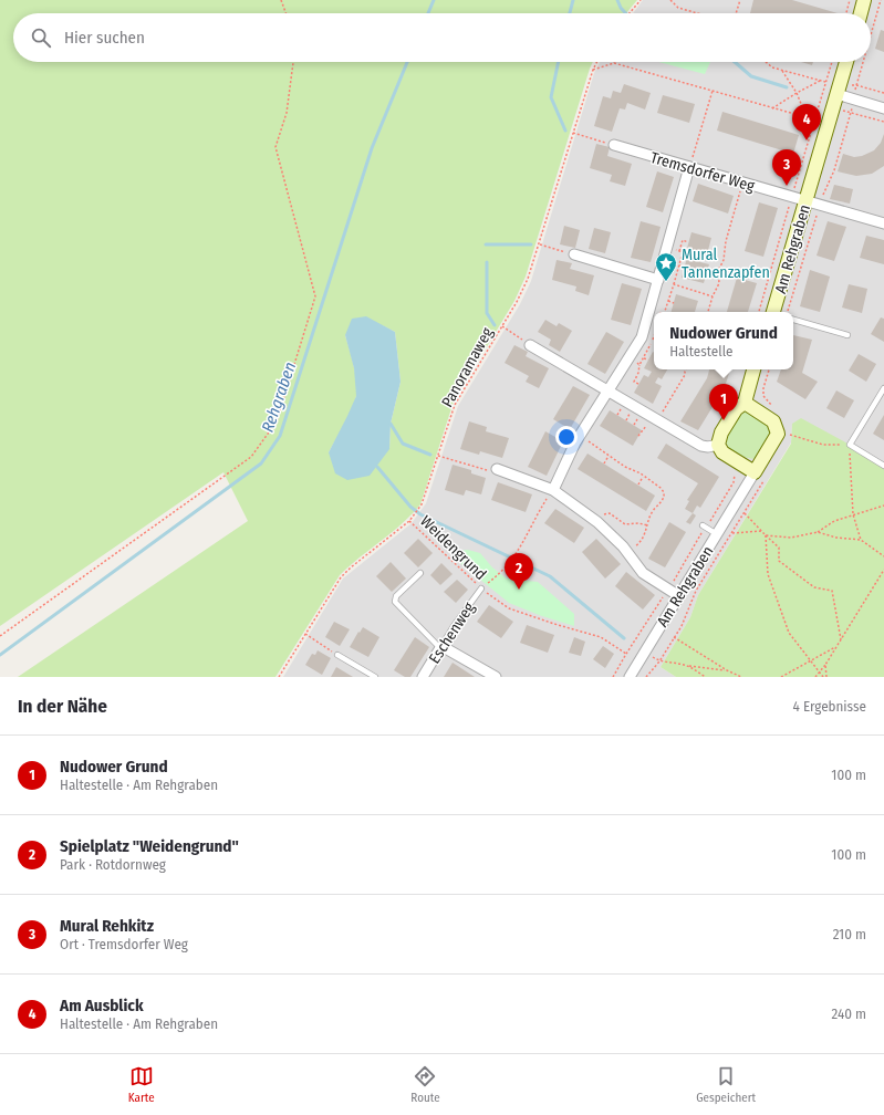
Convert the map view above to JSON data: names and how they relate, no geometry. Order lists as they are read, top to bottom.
{
  "streets": {
    "street": ["Tremsdorfer Weg", "Am Rehgraben", "Eschenweg"],
    "path": ["Panoramaweg", "Weidengrund"]
  },
  "crossings": [
    ["Tremsdorfer Weg", "Am Rehgraben"],
    ["Panoramaweg", "Weidengrund"],
    ["Weidengrund", "Eschenweg"]
  ],
  "water": ["Rehgraben"],
  "places": {
    "place": ["Mural Tannenzapfen"]
  },
  "page": {
    "search": "Hier suchen",
    "pins": [
      "4",
      "3",
      "1",
      "2"
    ],
    "popup": ["Nudower Grund", "Haltestelle"],
    "heading": ["In der Nähe", "4 Ergebnisse"],
    "list": [
      {
        "mark": "1",
        "name": "Nudower Grund",
        "note": "Haltestelle · Am Rehgraben",
        "value": "100 m"
      },
      {
        "mark": "2",
        "name": "Spielplatz \"Weidengrund\"",
        "note": "Park · Rotdornweg",
        "value": "100 m"
      },
      {
        "mark": "3",
        "name": "Mural Rehkitz",
        "note": "Ort · Tremsdorfer Weg",
        "value": "210 m"
      },
      {
        "mark": "4",
        "name": "Am Ausblick",
        "note": "Haltestelle · Am Rehgraben",
        "value": "240 m"
      }
    ],
    "nav": ["Karte", "Route", "Gespeichert"]
  }
}
